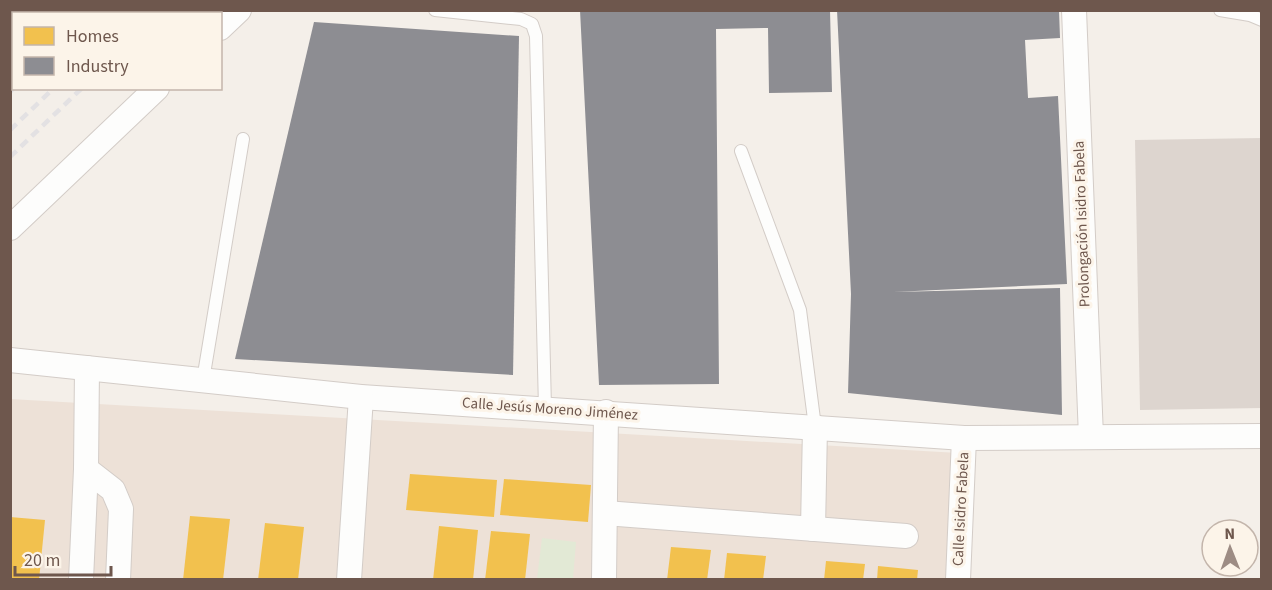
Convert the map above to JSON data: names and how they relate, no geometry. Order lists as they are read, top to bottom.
{
  "streets": {
    "street": ["Prolongación Isidro Fabela", "Calle Jesús Moreno Jiménez", "Calle Isidro Fabela"]
  },
  "crossings": [
    ["Prolongación Isidro Fabela", "Calle Jesús Moreno Jiménez"],
    ["Calle Jesús Moreno Jiménez", "Calle Isidro Fabela"]
  ],
  "legend": ["Homes", "Industry"],
  "scale_bar": "20 m",
  "north": "top"
}
